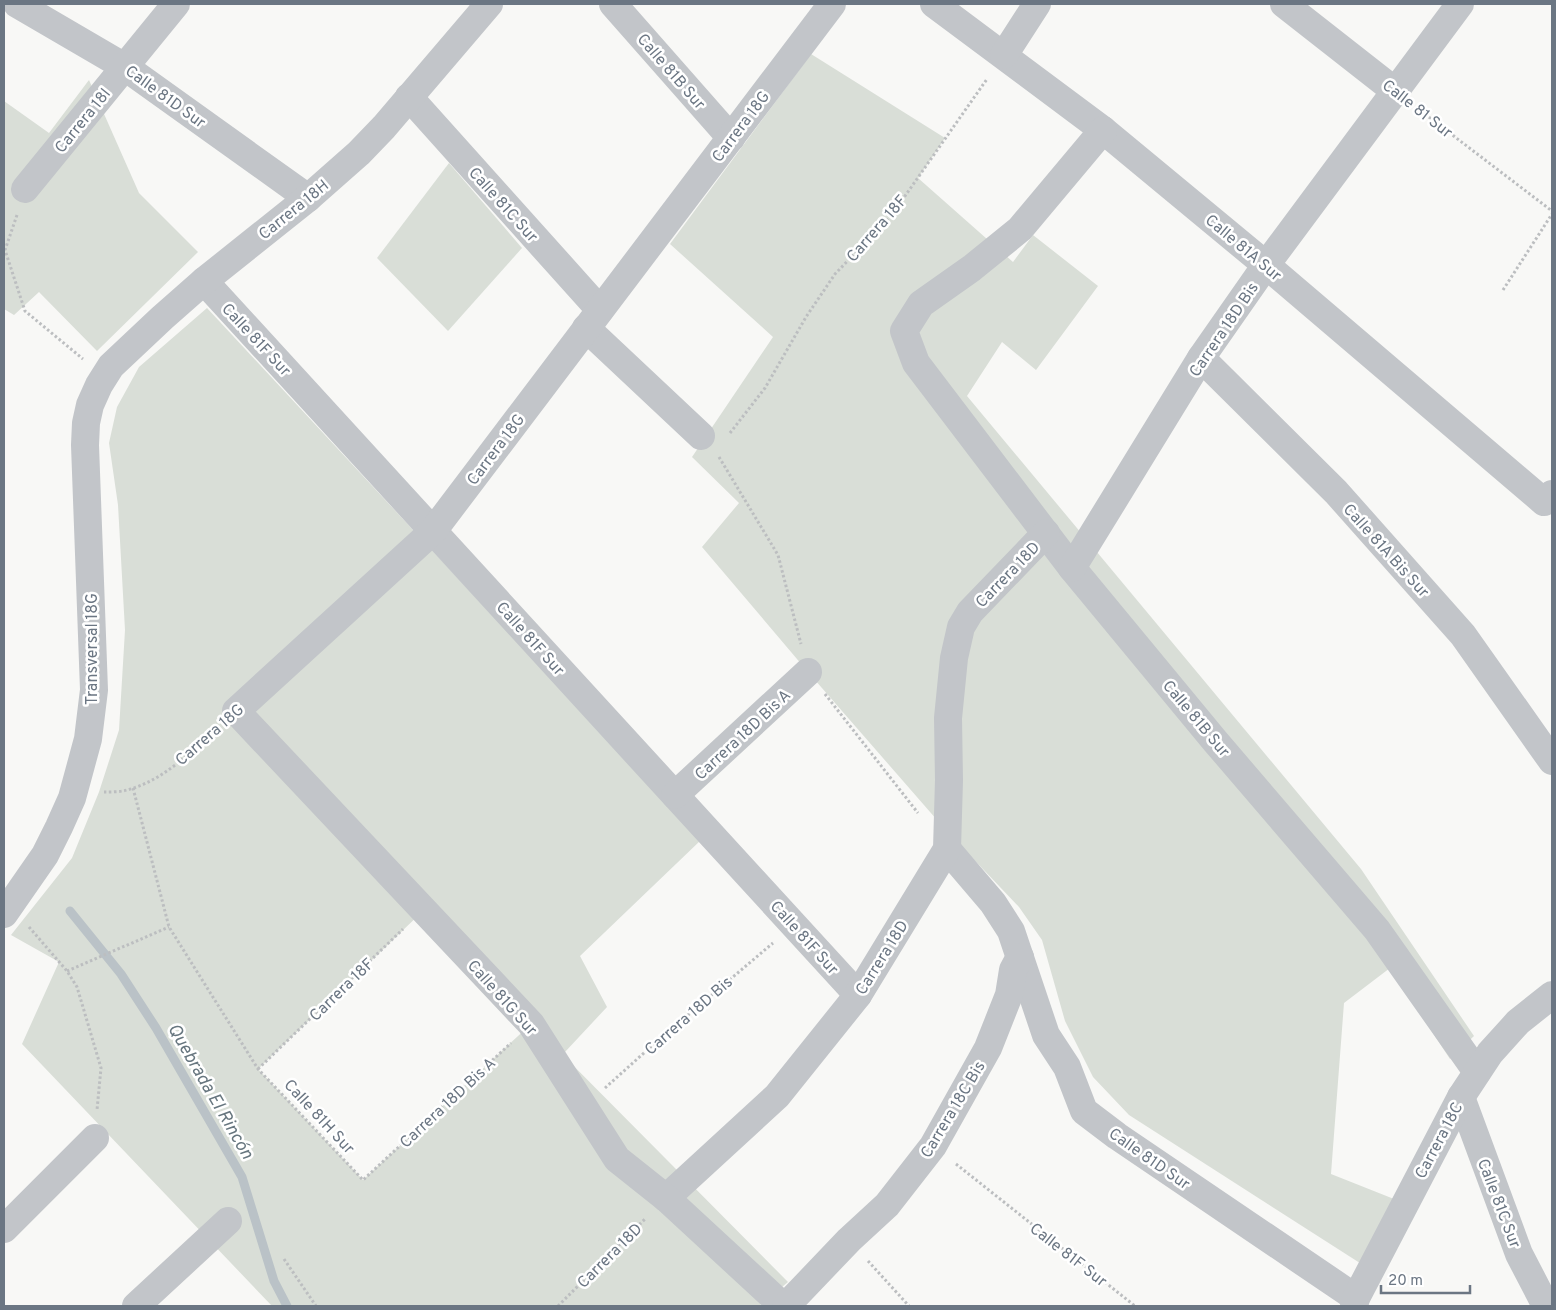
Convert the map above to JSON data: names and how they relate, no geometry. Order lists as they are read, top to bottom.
{
  "streets": {
    "street": [
      "Calle 81B Sur",
      "Calle 81D Sur",
      "Calle 81 Sur",
      "Carrera 18I",
      "Carrera 18G",
      "Calle 81C Sur",
      "Carrera 18H",
      "Calle 81A Sur",
      "Carrera 18D Bis",
      "Calle 81F Sur",
      "Calle 81A Bis Sur",
      "Carrera 18D",
      "Transversal 18G",
      "Carrera 18D Bis A",
      "Calle 81G Sur",
      "Carrera 18C Bis",
      "Carrera 18C"
    ],
    "path": ["Carrera 18F", "Calle 81H Sur"]
  },
  "crossings": [
    ["Calle 81B Sur", "Carrera 18G"],
    ["Calle 81B Sur", "Calle 81A Sur"],
    ["Calle 81B Sur", "Carrera 18D Bis"],
    ["Calle 81B Sur", "Carrera 18D"],
    ["Calle 81B Sur", "Carrera 18C"],
    ["Calle 81D Sur", "Carrera 18I"],
    ["Calle 81D Sur", "Carrera 18H"],
    ["Calle 81D Sur", "Carrera 18D"],
    ["Calle 81D Sur", "Carrera 18C Bis"],
    ["Calle 81D Sur", "Carrera 18C"],
    ["Calle 81 Sur", "Carrera 18D Bis"],
    ["Carrera 18G", "Calle 81C Sur"],
    ["Carrera 18G", "Calle 81F Sur"],
    ["Carrera 18G", "Transversal 18G"],
    ["Carrera 18G", "Calle 81G Sur"],
    ["Carrera 18G", "Calle 81H Sur"],
    ["Calle 81C Sur", "Carrera 18H"],
    ["Calle 81C Sur", "Carrera 18F"],
    ["Calle 81C Sur", "Carrera 18C"],
    ["Carrera 18H", "Calle 81F Sur"],
    ["Carrera 18H", "Transversal 18G"],
    ["Carrera 18F", "Calle 81A Sur"],
    ["Carrera 18F", "Calle 81G Sur"],
    ["Carrera 18F", "Calle 81H Sur"],
    ["Calle 81A Sur", "Carrera 18D Bis"],
    ["Carrera 18D Bis", "Calle 81F Sur"],
    ["Carrera 18D Bis", "Calle 81A Bis Sur"],
    ["Carrera 18D Bis", "Calle 81G Sur"],
    ["Calle 81F Sur", "Carrera 18D"],
    ["Calle 81F Sur", "Carrera 18D Bis A"],
    ["Calle 81F Sur", "Carrera 18C Bis"],
    ["Carrera 18D", "Calle 81G Sur"],
    ["Carrera 18D Bis A", "Calle 81G Sur"],
    ["Carrera 18D Bis A", "Calle 81H Sur"],
    ["Calle 81G Sur", "Carrera 18C Bis"]
  ],
  "water": ["Quebrada El Rincón"],
  "scale_bar": "20 m"
}
